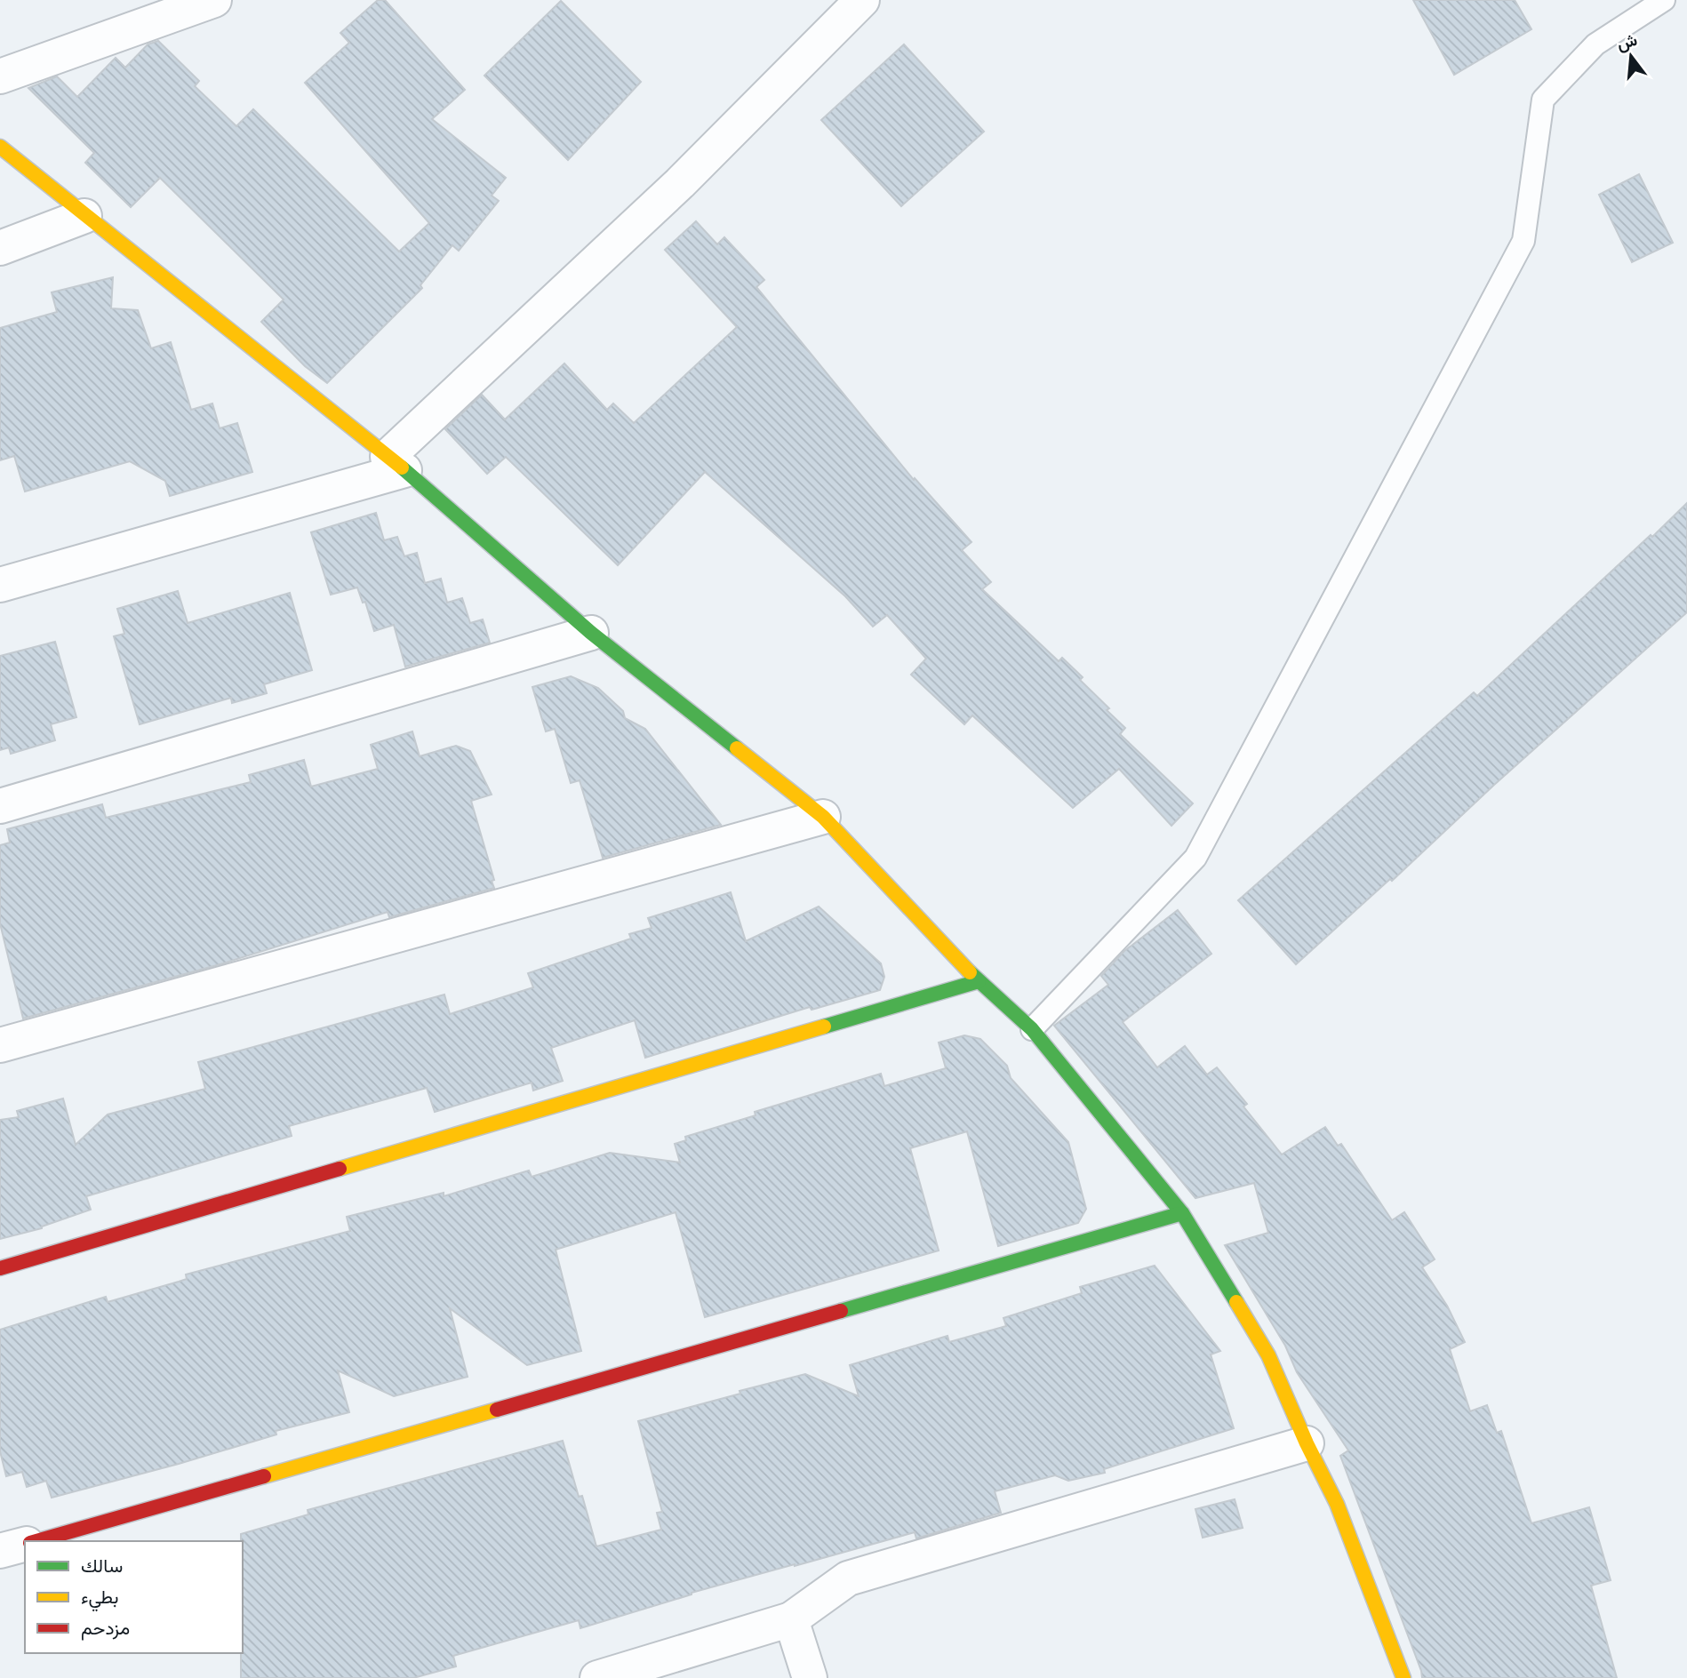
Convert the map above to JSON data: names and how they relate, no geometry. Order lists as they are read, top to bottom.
{
  "legend": ["سالك", "بطيء", "مزدحم"],
  "north": "top"
}
